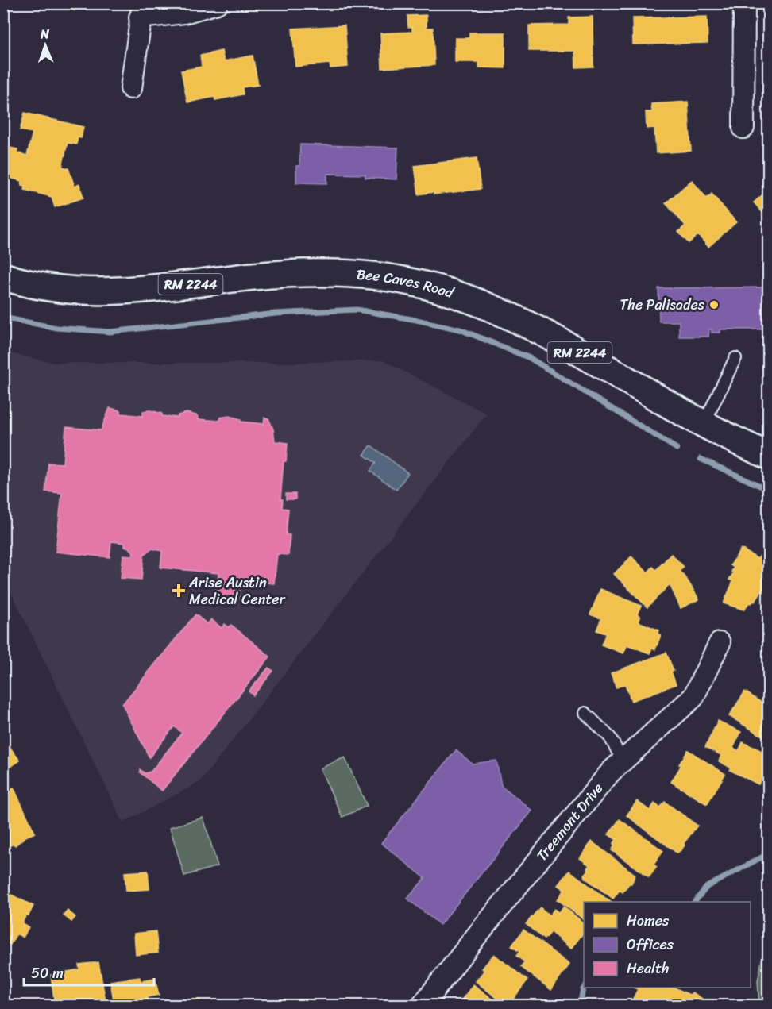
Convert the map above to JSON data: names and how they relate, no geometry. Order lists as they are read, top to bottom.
{
  "streets": {
    "main road": ["RM 2244", "Bee Caves Road"],
    "street": ["Treemont Drive"]
  },
  "places": {
    "other": ["The Palisades"],
    "health": ["Arise Austin Medical Center"]
  },
  "legend": ["Homes", "Offices", "Health"],
  "scale_bar": "50 m",
  "north": "top"
}
